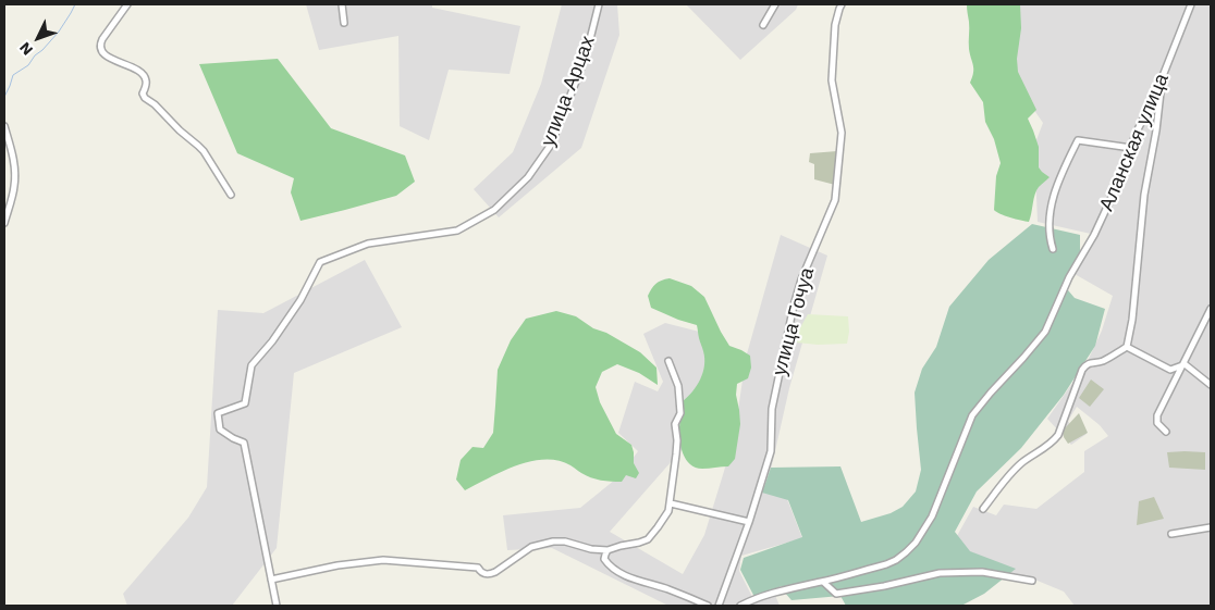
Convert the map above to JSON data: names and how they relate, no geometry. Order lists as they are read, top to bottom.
{
  "streets": {
    "street": ["улица Арцах", "Аланская улица", "улица Гочуа"]
  },
  "north": "bottom left"
}
